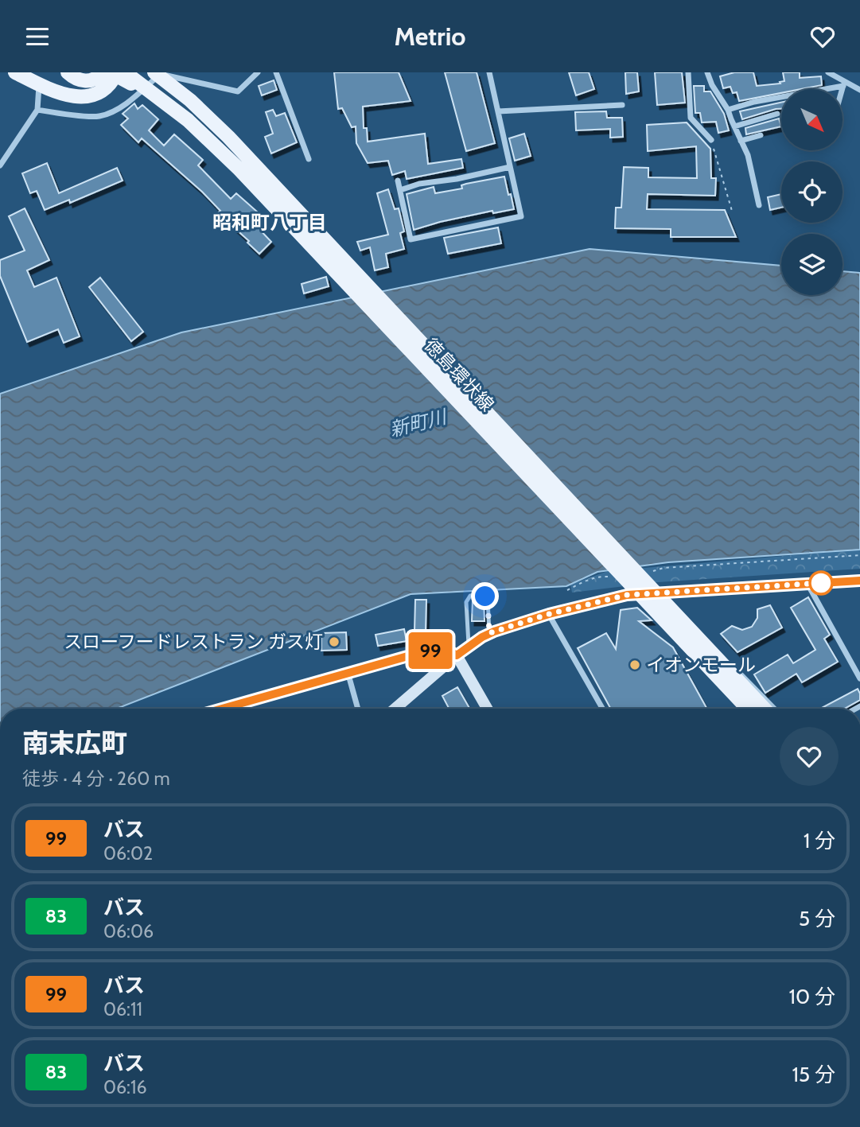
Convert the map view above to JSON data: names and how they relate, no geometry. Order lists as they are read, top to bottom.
{
  "streets": {
    "main road": ["徳島環状線"]
  },
  "districts": ["昭和町八丁目"],
  "water": ["新町川"],
  "places": ["スローフードレストラン ガス灯", "イオンモール"],
  "lines": ["bus line 99"],
  "north": "bottom right",
  "page": {
    "header": "Metrio",
    "on_map": "99",
    "heading": ["南末広町", "徒歩 · 4 分 · 260 m"],
    "list": [
      {
        "mark": "99",
        "name": "バス",
        "note": "06:02",
        "value": "1 分"
      },
      {
        "mark": "83",
        "name": "バス",
        "note": "06:06",
        "value": "5 分"
      },
      {
        "mark": "99",
        "name": "バス",
        "note": "06:11",
        "value": "10 分"
      },
      {
        "mark": "83",
        "name": "バス",
        "note": "06:16",
        "value": "15 分"
      }
    ]
  }
}
